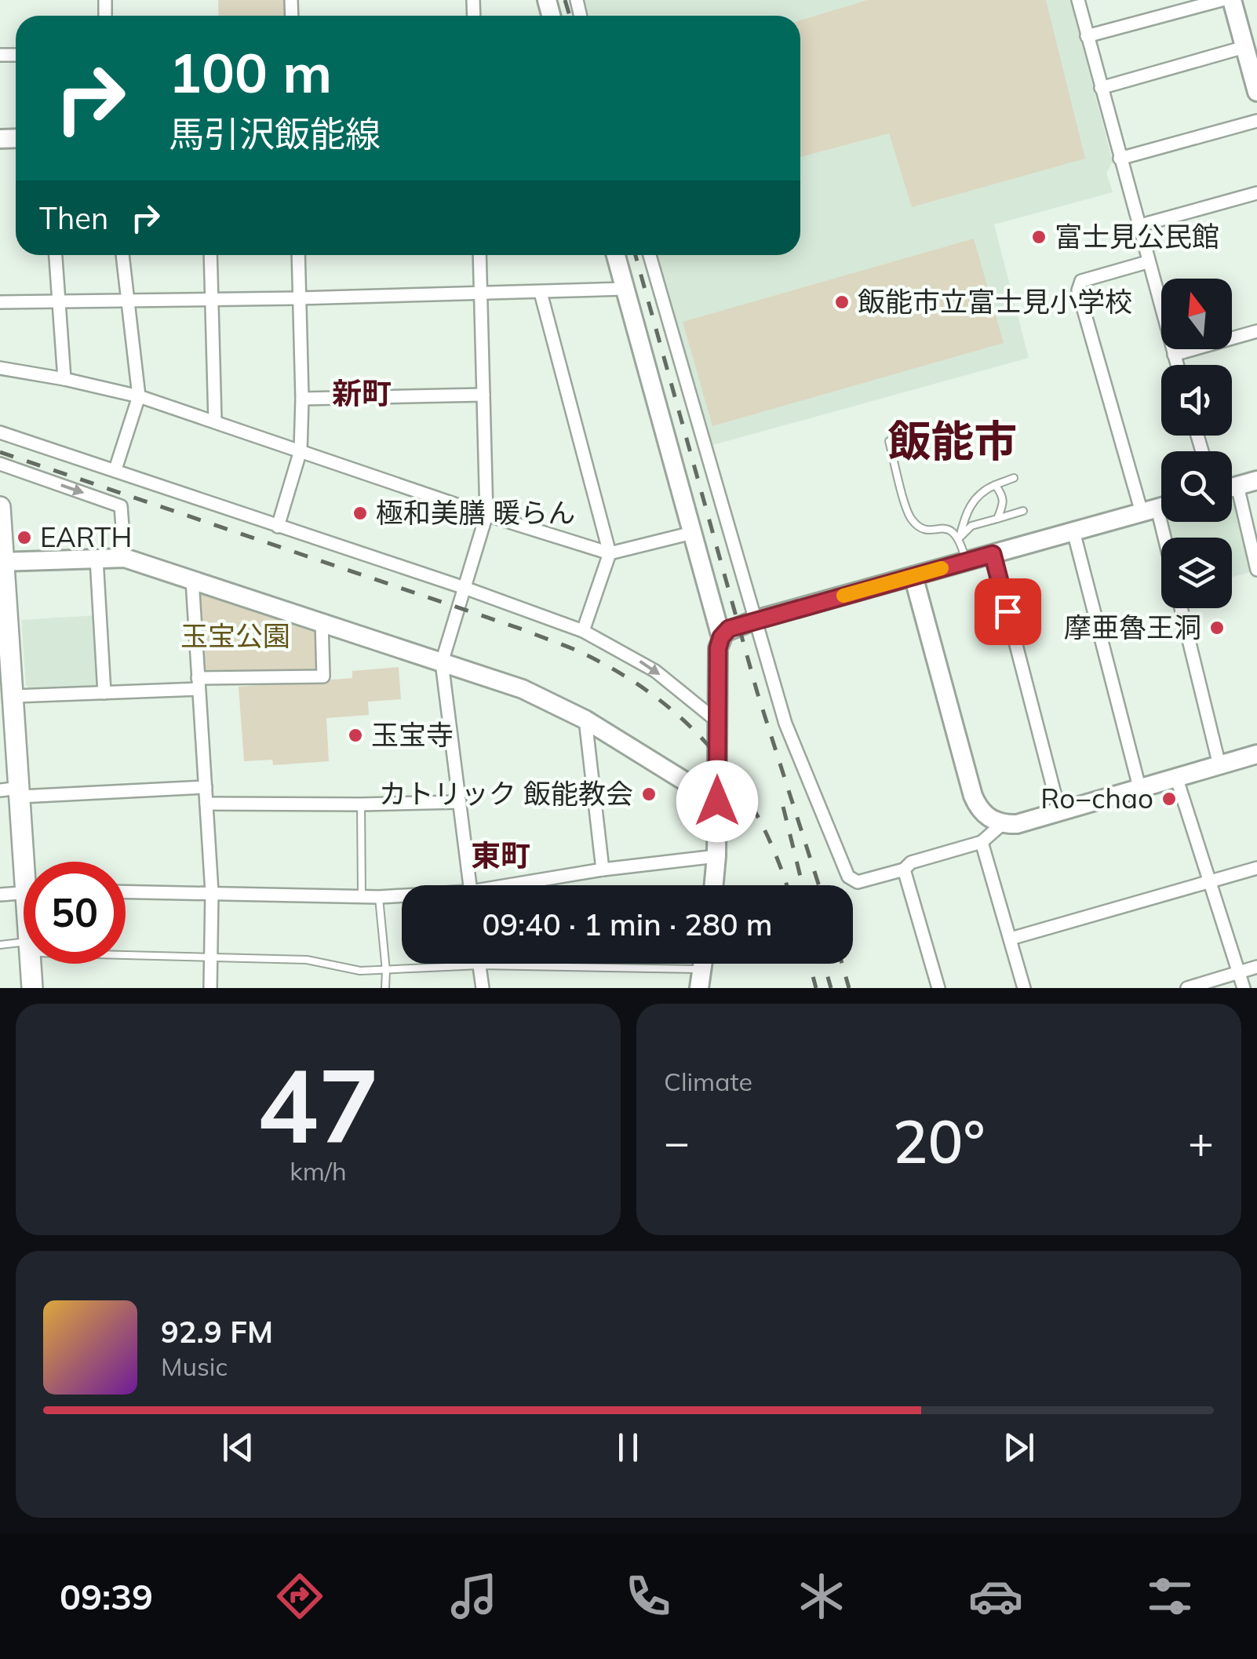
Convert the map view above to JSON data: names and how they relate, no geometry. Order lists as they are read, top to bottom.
{
  "districts": ["新町", "飯能市", "東町"],
  "parks": ["玉宝公園"],
  "places": [
    "富士見公民館",
    "飯能市立富士見小学校",
    "極和美膳 暖らん",
    "EARTH",
    "摩亜魯王洞",
    "玉宝寺",
    "カトリック 飯能教会",
    "Ro−chao"
  ],
  "north": "top",
  "page": {
    "turn": ["100 m", "馬引沢飯能線"],
    "then": "Then",
    "limit": "50",
    "trip": "09:40 · 1 min · 280 m",
    "tile": [
      ["47", "km/h"],
      "Climate"
    ],
    "heat": ["−", "20°", "+"],
    "song": ["92.9 FM", "Music"],
    "tabs": "09:39"
  }
}
